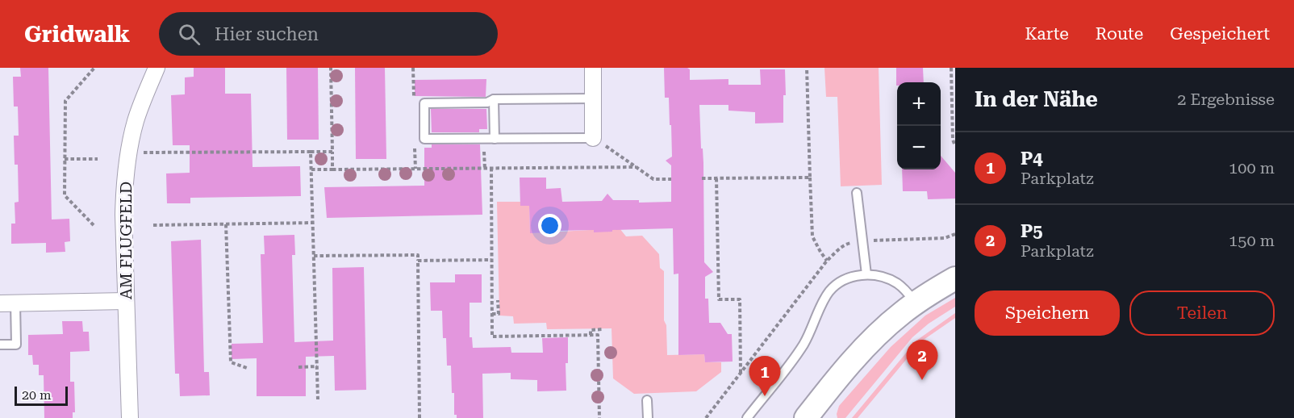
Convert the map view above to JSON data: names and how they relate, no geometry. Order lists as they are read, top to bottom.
{
  "streets": {
    "street": ["AM FLUGFELD"]
  },
  "scale_bar": "20 m",
  "page": {
    "header": "Gridwalk",
    "search": "Hier suchen",
    "nav": ["Karte", "Route", "Gespeichert"],
    "heading": ["In der Nähe", "2 Ergebnisse"],
    "map_buttons": ["+", "−"],
    "list": [
      {
        "mark": "1",
        "name": "P4",
        "note": "Parkplatz",
        "value": "100 m"
      },
      {
        "mark": "2",
        "name": "P5",
        "note": "Parkplatz",
        "value": "150 m"
      }
    ],
    "buttons": ["Speichern", "Teilen"],
    "pins": ["2", "1"],
    "scale": "20 m"
  }
}
